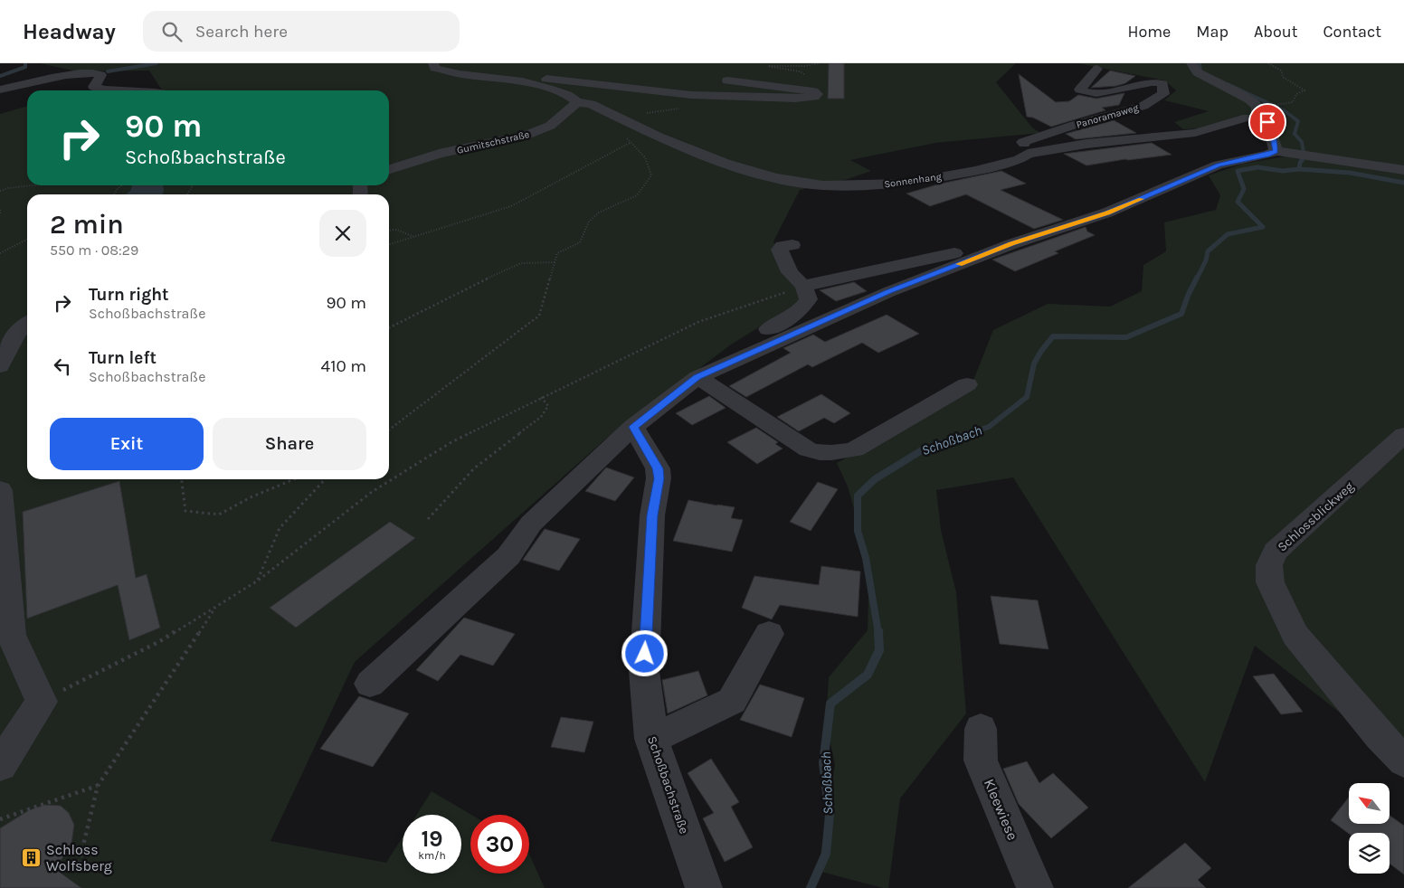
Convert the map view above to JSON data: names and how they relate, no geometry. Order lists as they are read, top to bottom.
{
  "streets": {
    "street": [
      "Panoramaweg",
      "Gumitschstraße",
      "Sonnenhang",
      "Schlossblickweg",
      "Schoßbachstraße",
      "Kleewiese"
    ]
  },
  "crossings": [
    ["Panoramaweg", "Sonnenhang"],
    ["Gumitschstraße", "Sonnenhang"]
  ],
  "water": ["Schoßbach"],
  "places": {
    "building": ["Schloss Wolfsberg"]
  },
  "north": "top left",
  "page": {
    "header": "Headway",
    "search": "Search here",
    "nav": [
      "Home",
      "Map",
      "About",
      "Contact"
    ],
    "turn": ["90 m", "Schoßbachstraße"],
    "heading": ["2 min", "550 m · 08:29"],
    "list": [
      {
        "name": "Turn right",
        "note": "Schoßbachstraße",
        "value": "90 m"
      },
      {
        "name": "Turn left",
        "note": "Schoßbachstraße",
        "value": "410 m"
      }
    ],
    "buttons": ["Exit", "Share"],
    "speed": "19 km/h",
    "limit": "30"
  }
}
